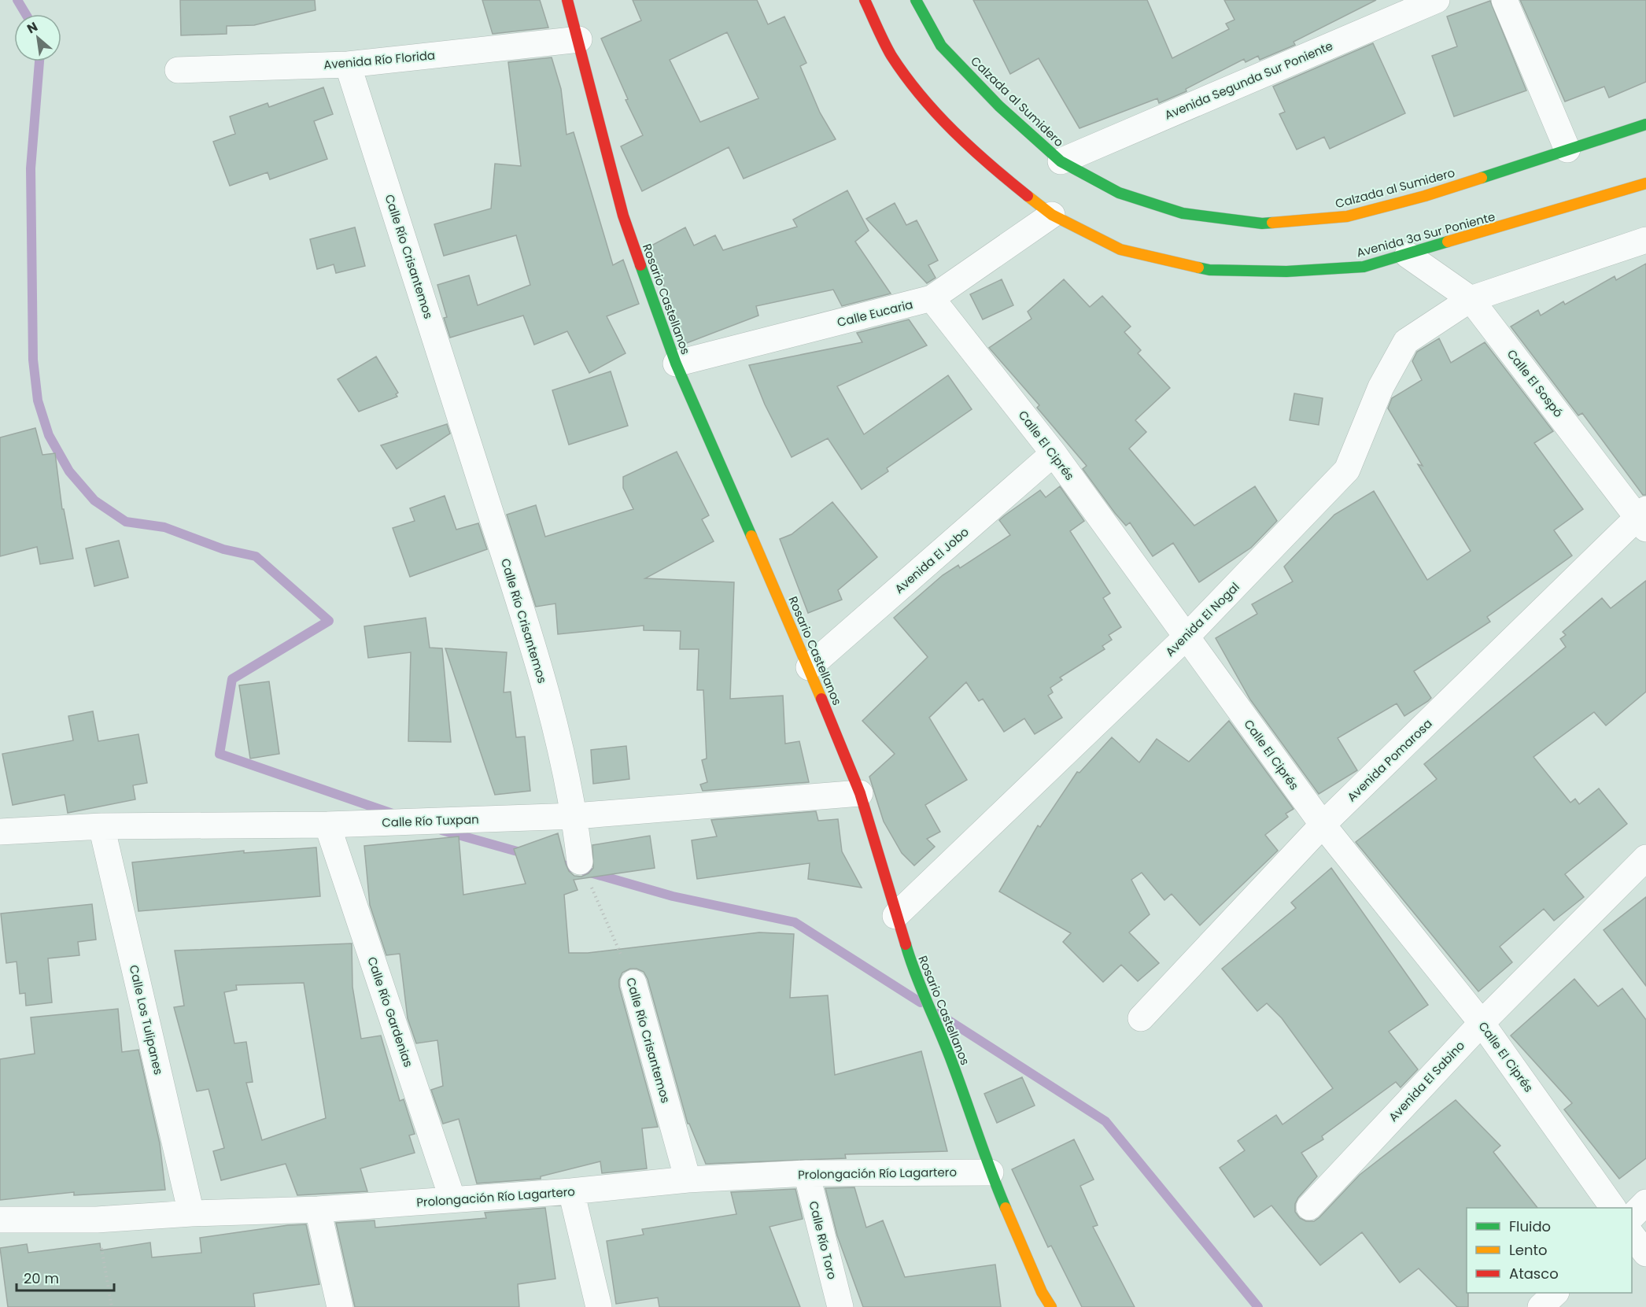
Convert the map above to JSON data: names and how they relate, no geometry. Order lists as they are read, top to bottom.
{
  "streets": {
    "main road": ["Calzada al Sumidero", "Avenida 3a Sur Poniente", "Rosario Castellanos"],
    "street": [
      "Avenida Río Florida",
      "Avenida Segunda Sur Poniente",
      "Calle Río Crisantemos",
      "Calle Eucaria",
      "Calle El Sospó",
      "Calle El Ciprés",
      "Avenida El Jobo",
      "Avenida El Nogal",
      "Avenida Pomarosa",
      "Calle Río Tuxpan",
      "Calle Río Gardenias",
      "Calle Los Tulipanes",
      "Avenida El Sabino",
      "Prolongación Río Lagartero",
      "Calle Río Toro"
    ]
  },
  "crossings": [
    ["Avenida Río Florida", "Calle Río Crisantemos"],
    ["Avenida Río Florida", "Rosario Castellanos"],
    ["Avenida Segunda Sur Poniente", "Calzada al Sumidero"],
    ["Avenida 3a Sur Poniente", "Calle Eucaria"],
    ["Avenida 3a Sur Poniente", "Calle El Sospó"],
    ["Calle Río Crisantemos", "Calle Río Tuxpan"],
    ["Calle Río Crisantemos", "Prolongación Río Lagartero"],
    ["Rosario Castellanos", "Calle Eucaria"],
    ["Rosario Castellanos", "Avenida El Jobo"],
    ["Rosario Castellanos", "Avenida El Nogal"],
    ["Rosario Castellanos", "Calle Río Tuxpan"],
    ["Rosario Castellanos", "Prolongación Río Lagartero"],
    ["Calle Eucaria", "Calle El Ciprés"],
    ["Calle El Sospó", "Avenida El Nogal"],
    ["Calle El Sospó", "Avenida Pomarosa"],
    ["Calle El Ciprés", "Avenida El Jobo"],
    ["Calle El Ciprés", "Avenida El Nogal"],
    ["Calle El Ciprés", "Avenida Pomarosa"],
    ["Calle El Ciprés", "Avenida El Sabino"],
    ["Calle Río Tuxpan", "Calle Río Gardenias"],
    ["Calle Río Tuxpan", "Calle Los Tulipanes"],
    ["Calle Río Gardenias", "Prolongación Río Lagartero"],
    ["Calle Los Tulipanes", "Prolongación Río Lagartero"],
    ["Prolongación Río Lagartero", "Calle Río Toro"]
  ],
  "legend": ["Fluido", "Lento", "Atasco"],
  "scale_bar": "20 m",
  "north": "top left"
}
